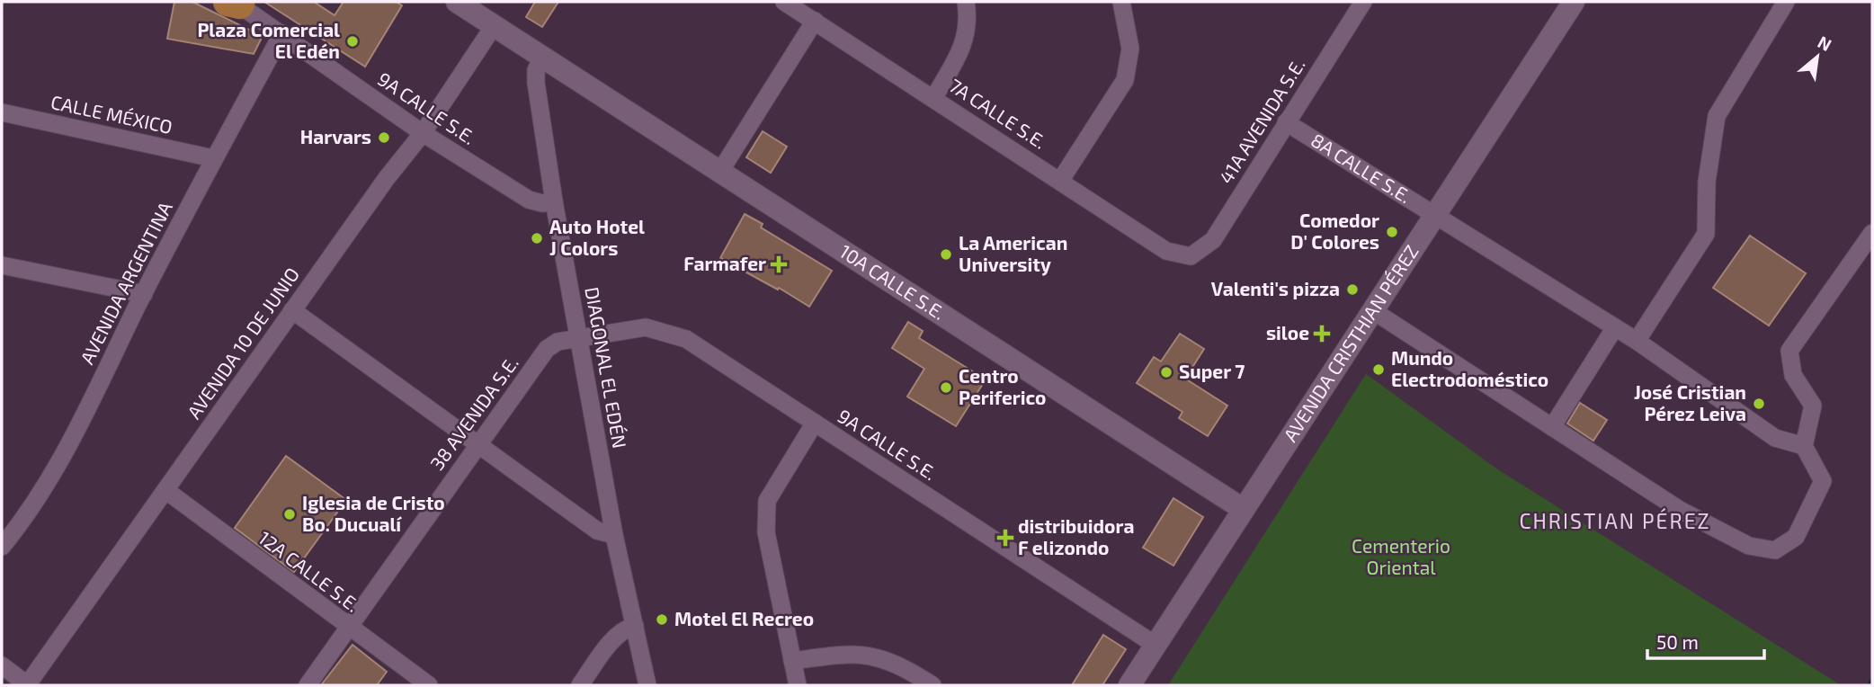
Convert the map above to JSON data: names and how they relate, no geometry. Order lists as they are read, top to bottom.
{
  "streets": {
    "street": [
      "9A CALLE S.E.",
      "7A CALLE S.E.",
      "CALLE MÉXICO",
      "41A AVENIDA S.E.",
      "8A CALLE S.E.",
      "AVENIDA ARGENTINA",
      "10A CALLE S.E.",
      "AVENIDA CRISTHIAN PÉREZ",
      "AVENIDA 10 DE JUNIO",
      "DIAGONAL EL EDÉN",
      "38 AVENIDA S.E.",
      "12A CALLE S.E."
    ]
  },
  "crossings": [
    ["9A CALLE S.E.", "AVENIDA ARGENTINA"],
    ["9A CALLE S.E.", "AVENIDA CRISTHIAN PÉREZ"],
    ["9A CALLE S.E.", "AVENIDA 10 DE JUNIO"],
    ["9A CALLE S.E.", "DIAGONAL EL EDÉN"],
    ["9A CALLE S.E.", "38 AVENIDA S.E."],
    ["7A CALLE S.E.", "41A AVENIDA S.E."],
    ["CALLE MÉXICO", "AVENIDA ARGENTINA"],
    ["41A AVENIDA S.E.", "8A CALLE S.E."],
    ["8A CALLE S.E.", "AVENIDA CRISTHIAN PÉREZ"],
    ["10A CALLE S.E.", "AVENIDA CRISTHIAN PÉREZ"],
    ["10A CALLE S.E.", "DIAGONAL EL EDÉN"],
    ["AVENIDA 10 DE JUNIO", "12A CALLE S.E."],
    ["DIAGONAL EL EDÉN", "38 AVENIDA S.E."],
    ["38 AVENIDA S.E.", "12A CALLE S.E."]
  ],
  "districts": ["CHRISTIAN PÉREZ"],
  "parks": ["Cementerio Oriental"],
  "places": {
    "other": [
      "Plaza Comercial El Edén",
      "Harvars",
      "Comedor D' Colores",
      "Auto Hotel J Colors",
      "La American University",
      "Valenti's pizza",
      "Mundo Electrodoméstico",
      "Super 7",
      "Centro Periferico",
      "José Cristian Pérez Leiva",
      "Iglesia de Cristo Bo. Ducualí",
      "Motel El Recreo"
    ],
    "health": ["Farmafer", "siloe", "distribuidora F elizondo"]
  },
  "scale_bar": "50 m",
  "north": "top right"
}
